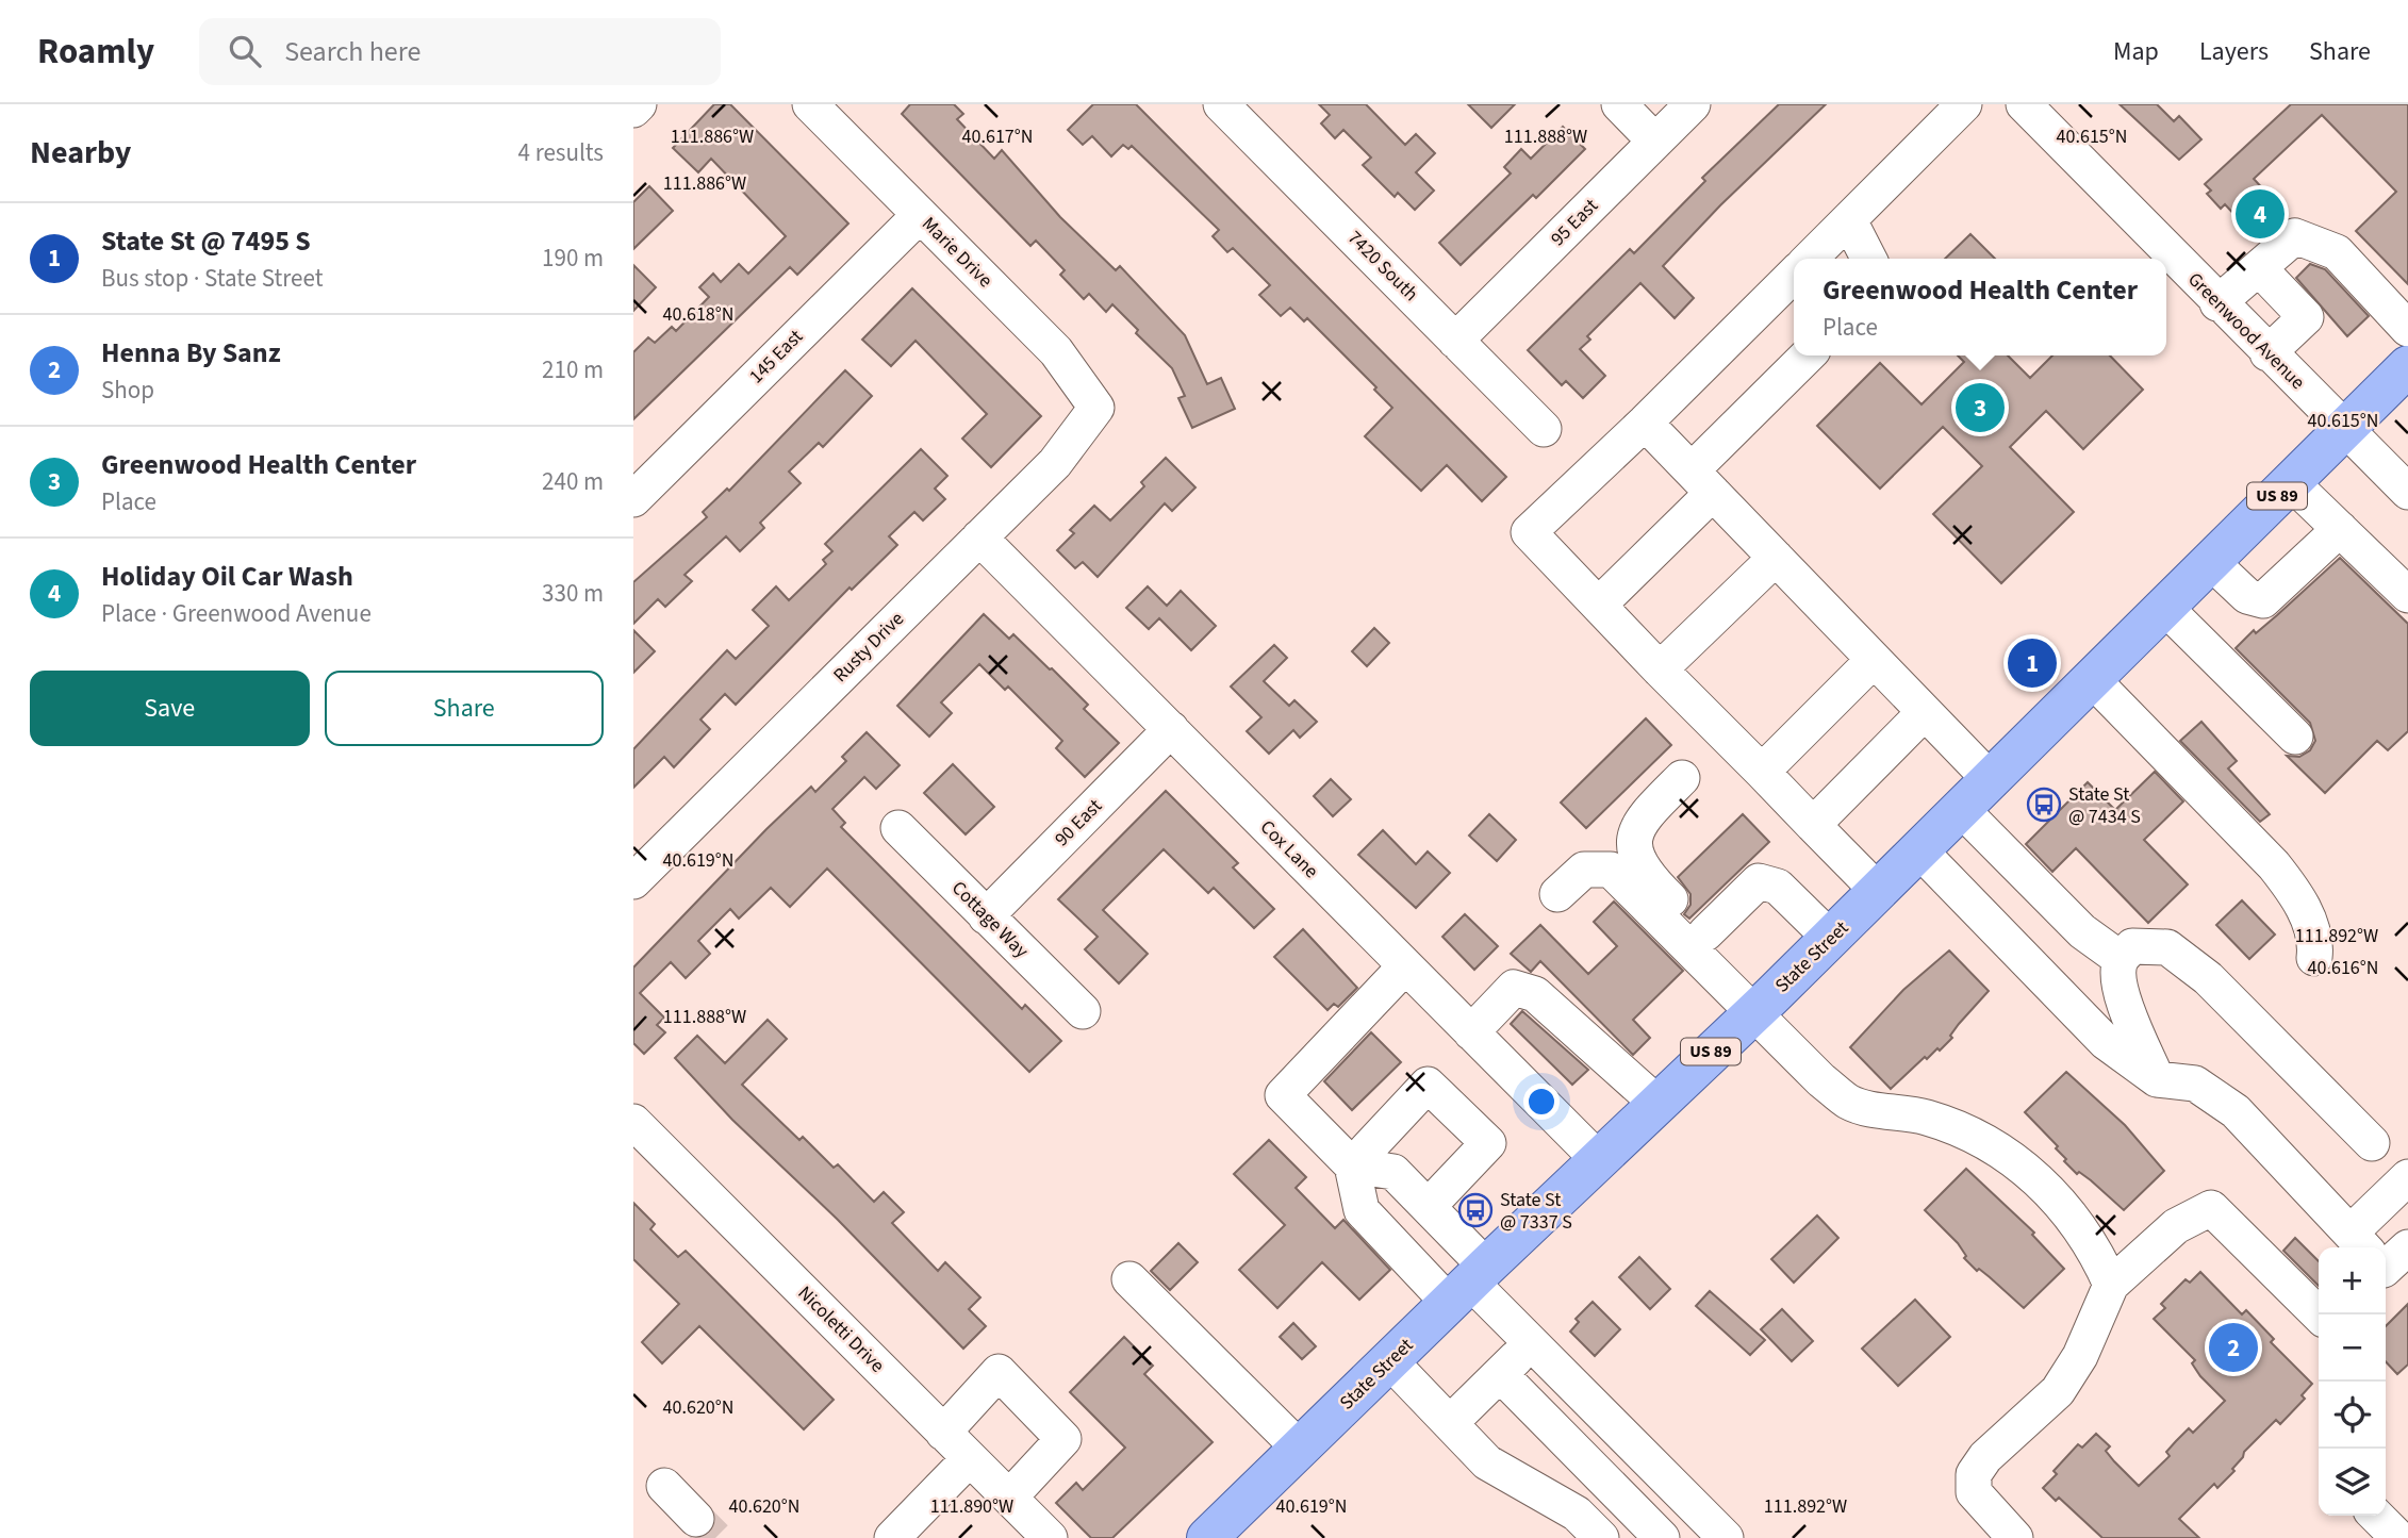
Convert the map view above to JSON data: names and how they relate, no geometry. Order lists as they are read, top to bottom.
{
  "streets": {
    "main road": ["US 89", "State Street"],
    "street": [
      "95 East",
      "Marie Drive",
      "7420 South",
      "Greenwood Avenue",
      "145 East",
      "Rusty Drive",
      "90 East",
      "Cox Lane",
      "Cottage Way",
      "Nicoletti Drive"
    ]
  },
  "crossings": [
    ["95 East", "7420 South"],
    ["Marie Drive", "145 East"],
    ["Marie Drive", "Rusty Drive"],
    ["Greenwood Avenue", "State Street"],
    ["Rusty Drive", "Cox Lane"],
    ["90 East", "Cox Lane"],
    ["90 East", "Cottage Way"],
    ["Cox Lane", "State Street"]
  ],
  "places": {
    "bus stop": ["State St @ 7434 S", "State St @ 7337 S"]
  },
  "page": {
    "header": "Roamly",
    "search": "Search here",
    "nav": ["Map", "Layers", "Share"],
    "heading": ["Nearby", "4 results"],
    "pins": [
      "4",
      "3",
      "1",
      "2"
    ],
    "list": [
      {
        "mark": "1",
        "name": "State St @ 7495 S",
        "note": "Bus stop · State Street",
        "value": "190 m"
      },
      {
        "mark": "2",
        "name": "Henna By Sanz",
        "note": "Shop",
        "value": "210 m"
      },
      {
        "mark": "3",
        "name": "Greenwood Health Center",
        "note": "Place",
        "value": "240 m"
      },
      {
        "mark": "4",
        "name": "Holiday Oil Car Wash",
        "note": "Place · Greenwood Avenue",
        "value": "330 m"
      }
    ],
    "popup": ["Greenwood Health Center", "Place"],
    "buttons": ["Save", "Share"],
    "map_buttons": ["+", "−"]
  },
  "coordinates": [
    "111.886°W",
    "40.617°N",
    "111.888°W",
    "40.615°N",
    "40.618°N",
    "40.619°N",
    "111.892°W",
    "40.616°N",
    "40.620°N",
    "111.890°W"
  ]
}
